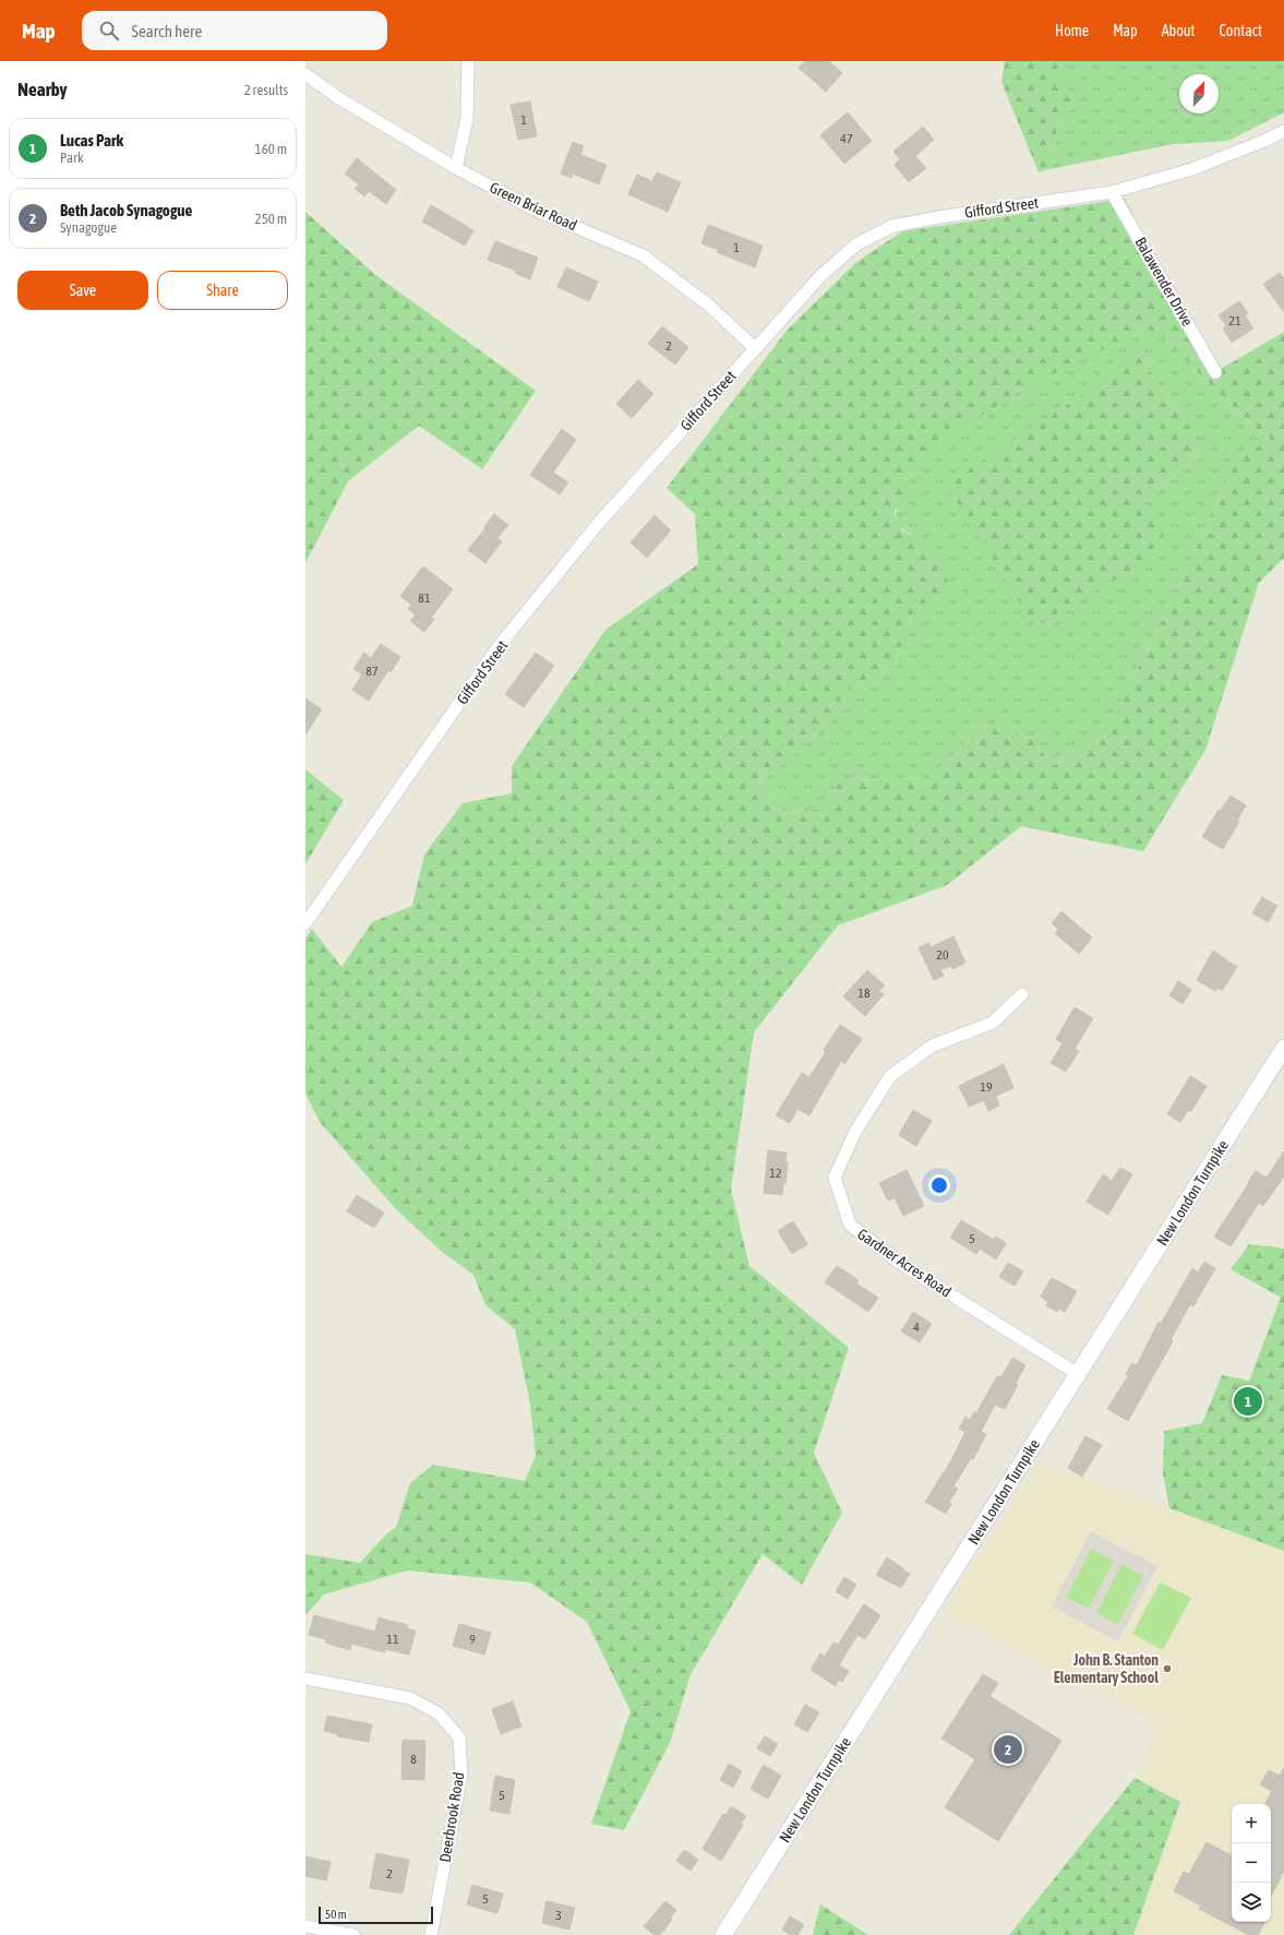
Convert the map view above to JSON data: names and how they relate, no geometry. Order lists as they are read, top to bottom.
{
  "streets": {
    "main road": ["New London Turnpike"],
    "street": [
      "Green Briar Road",
      "Gifford Street",
      "Balawender Drive",
      "Gardner Acres Road",
      "Deerbrook Road"
    ]
  },
  "crossings": [
    ["Green Briar Road", "Gifford Street"],
    ["Gifford Street", "Balawender Drive"],
    ["New London Turnpike", "Gardner Acres Road"]
  ],
  "places": ["John B. Stanton Elementary School"],
  "house_numbers": [
    "1",
    "47",
    "1",
    "21",
    "2",
    "81",
    "87",
    "20",
    "18",
    "19",
    "12",
    "5",
    "4",
    "11",
    "9",
    "8",
    "5",
    "2",
    "5",
    "3"
  ],
  "scale_bar": "50 m",
  "north": "top right",
  "page": {
    "header": "Map",
    "search": "Search here",
    "nav": [
      "Home",
      "Map",
      "About",
      "Contact"
    ],
    "heading": ["Nearby", "2 results"],
    "list": [
      {
        "mark": "1",
        "name": "Lucas Park",
        "note": "Park",
        "value": "160 m"
      },
      {
        "mark": "2",
        "name": "Beth Jacob Synagogue",
        "note": "Synagogue",
        "value": "250 m"
      }
    ],
    "buttons": ["Save", "Share"],
    "pins": ["1", "2"],
    "map_buttons": ["+", "−"],
    "scale": "50 m"
  }
}
